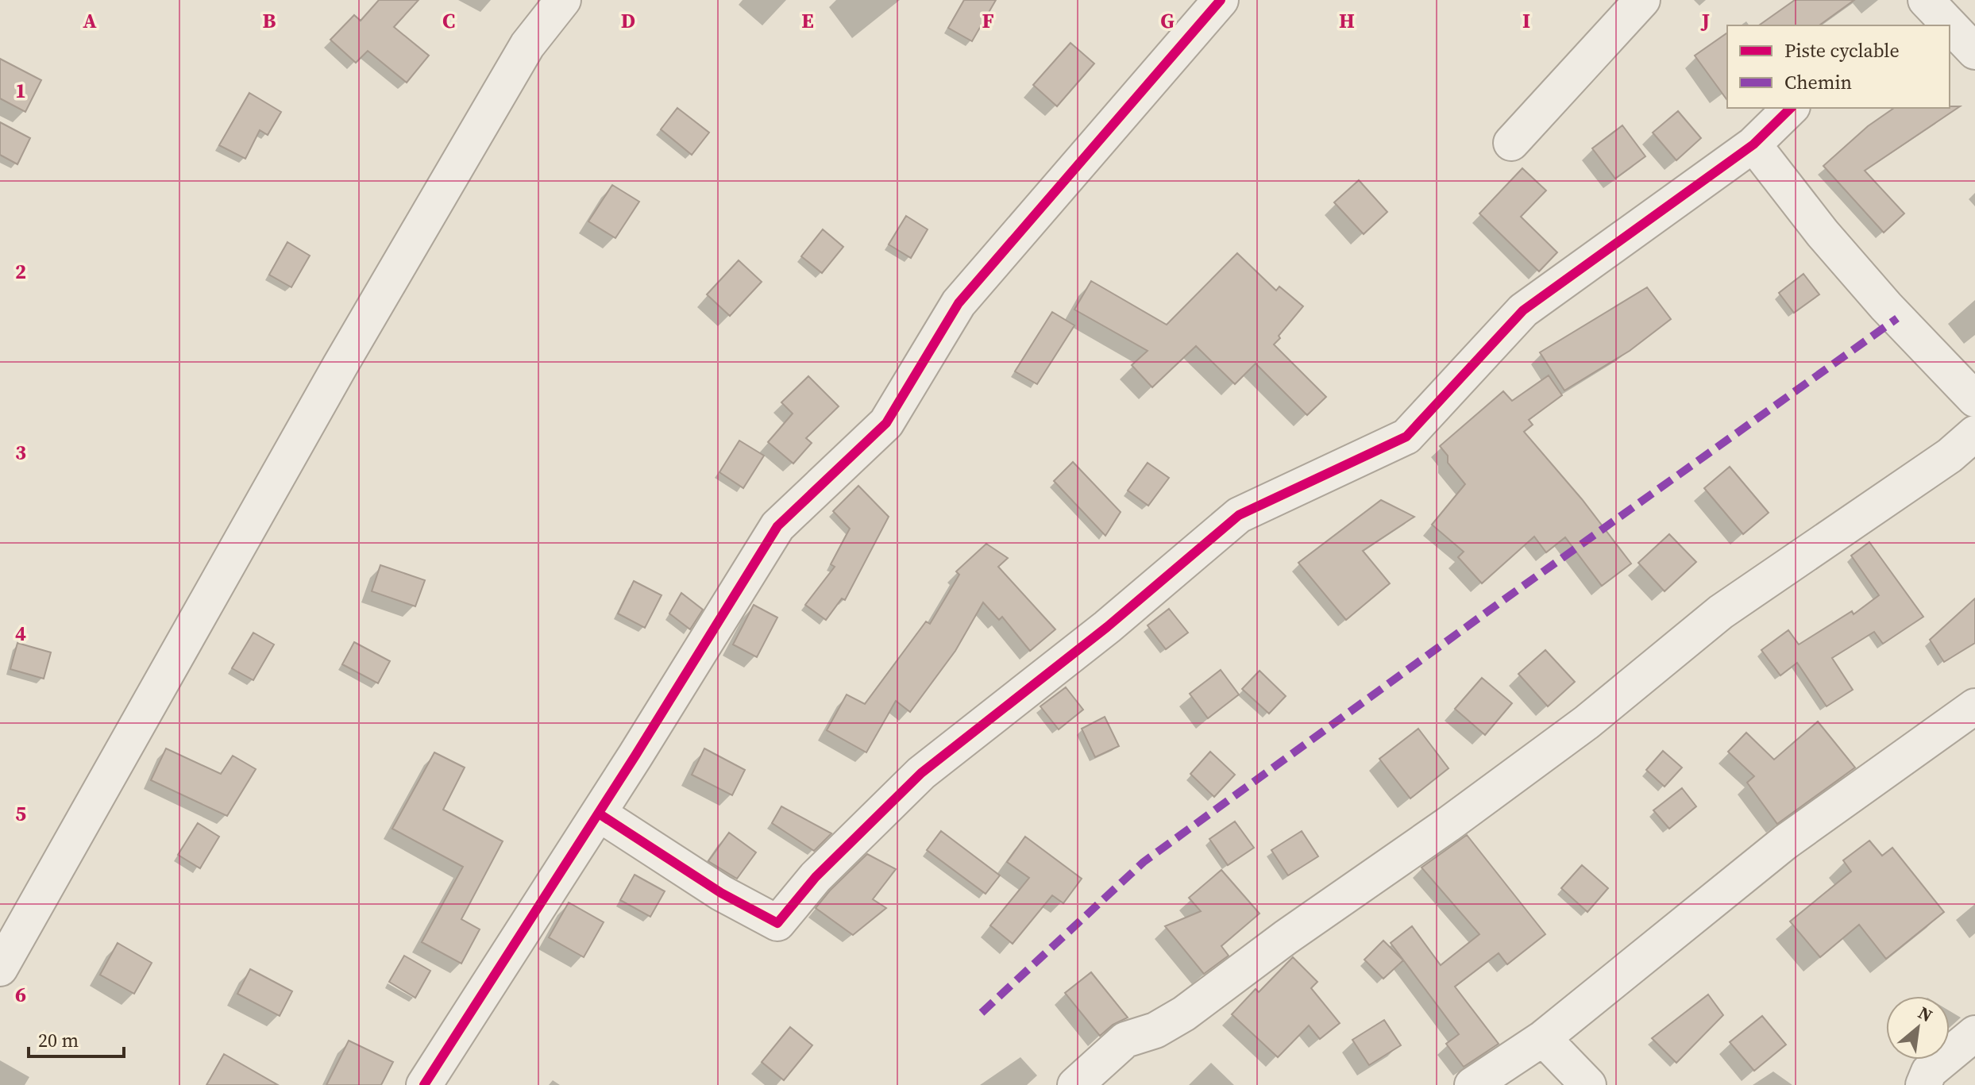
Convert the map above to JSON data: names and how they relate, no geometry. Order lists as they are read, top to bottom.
{
  "legend": ["Piste cyclable", "Chemin"],
  "scale_bar": "20 m",
  "north": "top right",
  "grid": {
    "columns": [
      "A",
      "B",
      "C",
      "D",
      "E",
      "F",
      "G",
      "H",
      "I",
      "J"
    ],
    "rows": [
      "1",
      "2",
      "3",
      "4",
      "5",
      "6"
    ]
  }
}
